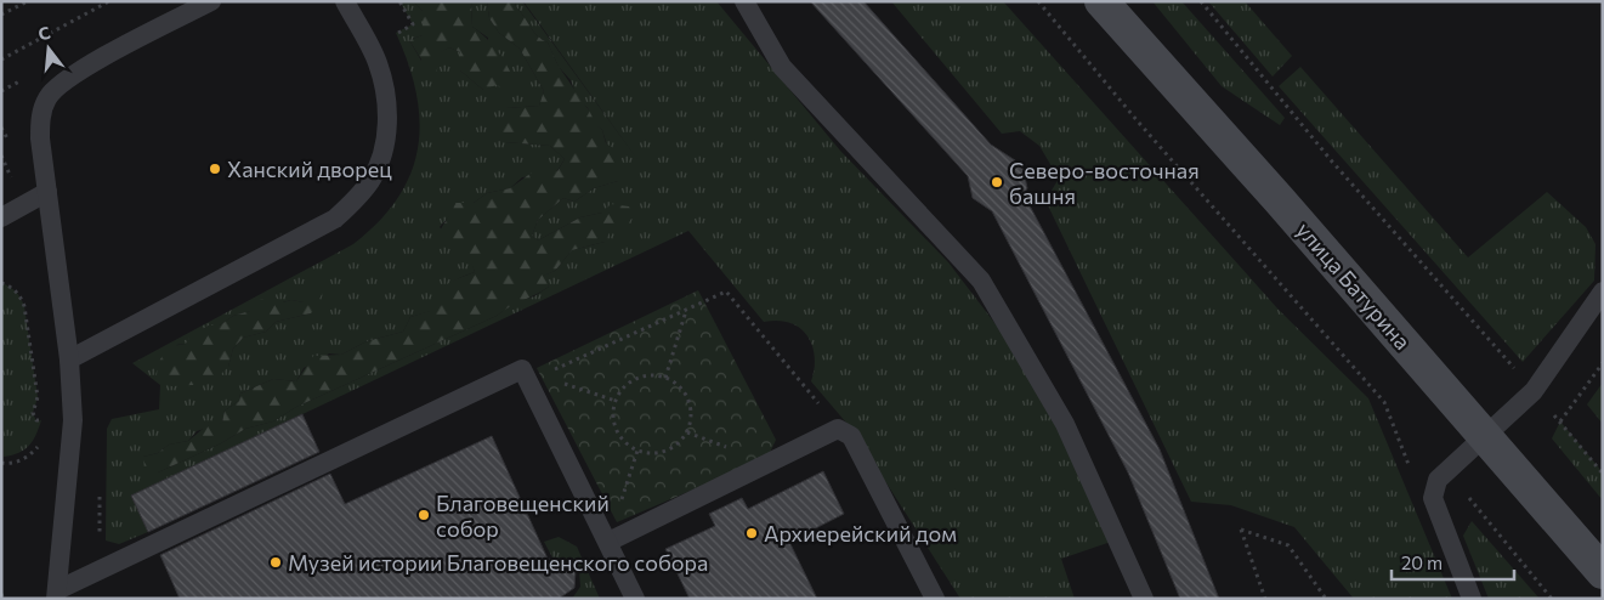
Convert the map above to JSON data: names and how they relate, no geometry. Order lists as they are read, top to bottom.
{
  "streets": {
    "main road": ["улица Батурина"]
  },
  "places": [
    "Ханский дворец",
    "Северо-восточная башня",
    "Благовещенский собор",
    "Архиерейский дом",
    "Музей истории Благовещенского собора"
  ],
  "scale_bar": "20 m",
  "north": "top"
}
